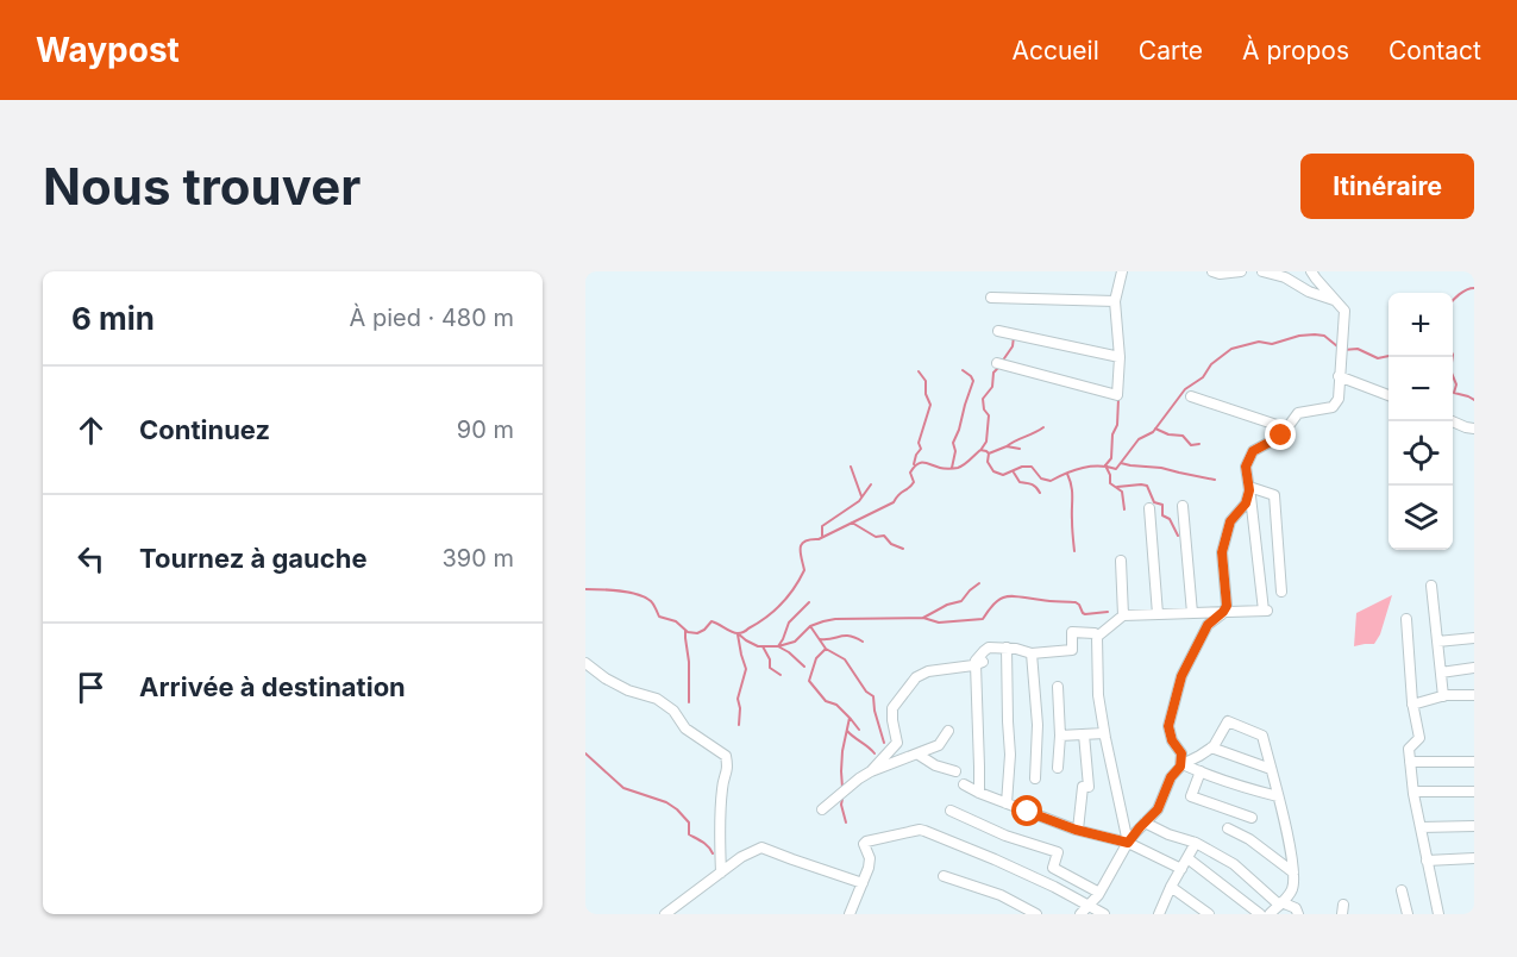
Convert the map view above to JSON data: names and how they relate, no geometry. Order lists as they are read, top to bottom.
{
  "page": {
    "header": "Waypost",
    "nav": [
      "Accueil",
      "Carte",
      "À propos",
      "Contact"
    ],
    "buttons": "Itinéraire",
    "title": "Nous trouver",
    "heading": ["6 min", "À pied · 480 m"],
    "map_buttons": ["+", "−"],
    "list": [
      ["Continuez", "90 m"],
      ["Tournez à gauche", "390 m"],
      "Arrivée à destination"
    ]
  }
}
